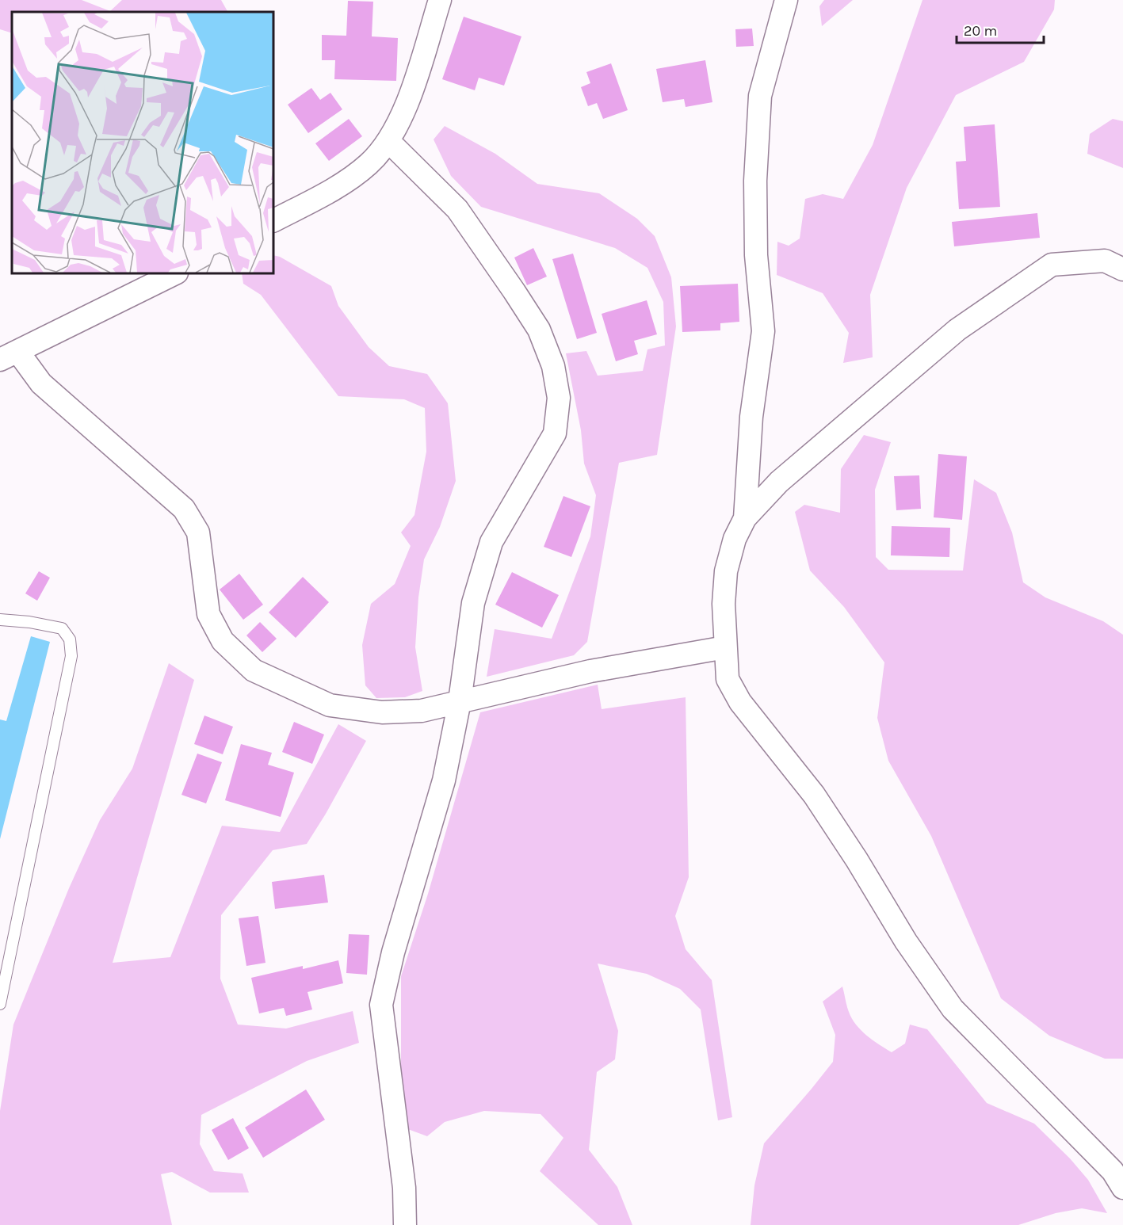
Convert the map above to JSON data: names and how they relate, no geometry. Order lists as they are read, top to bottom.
{
  "scale_bar": "20 m"
}
